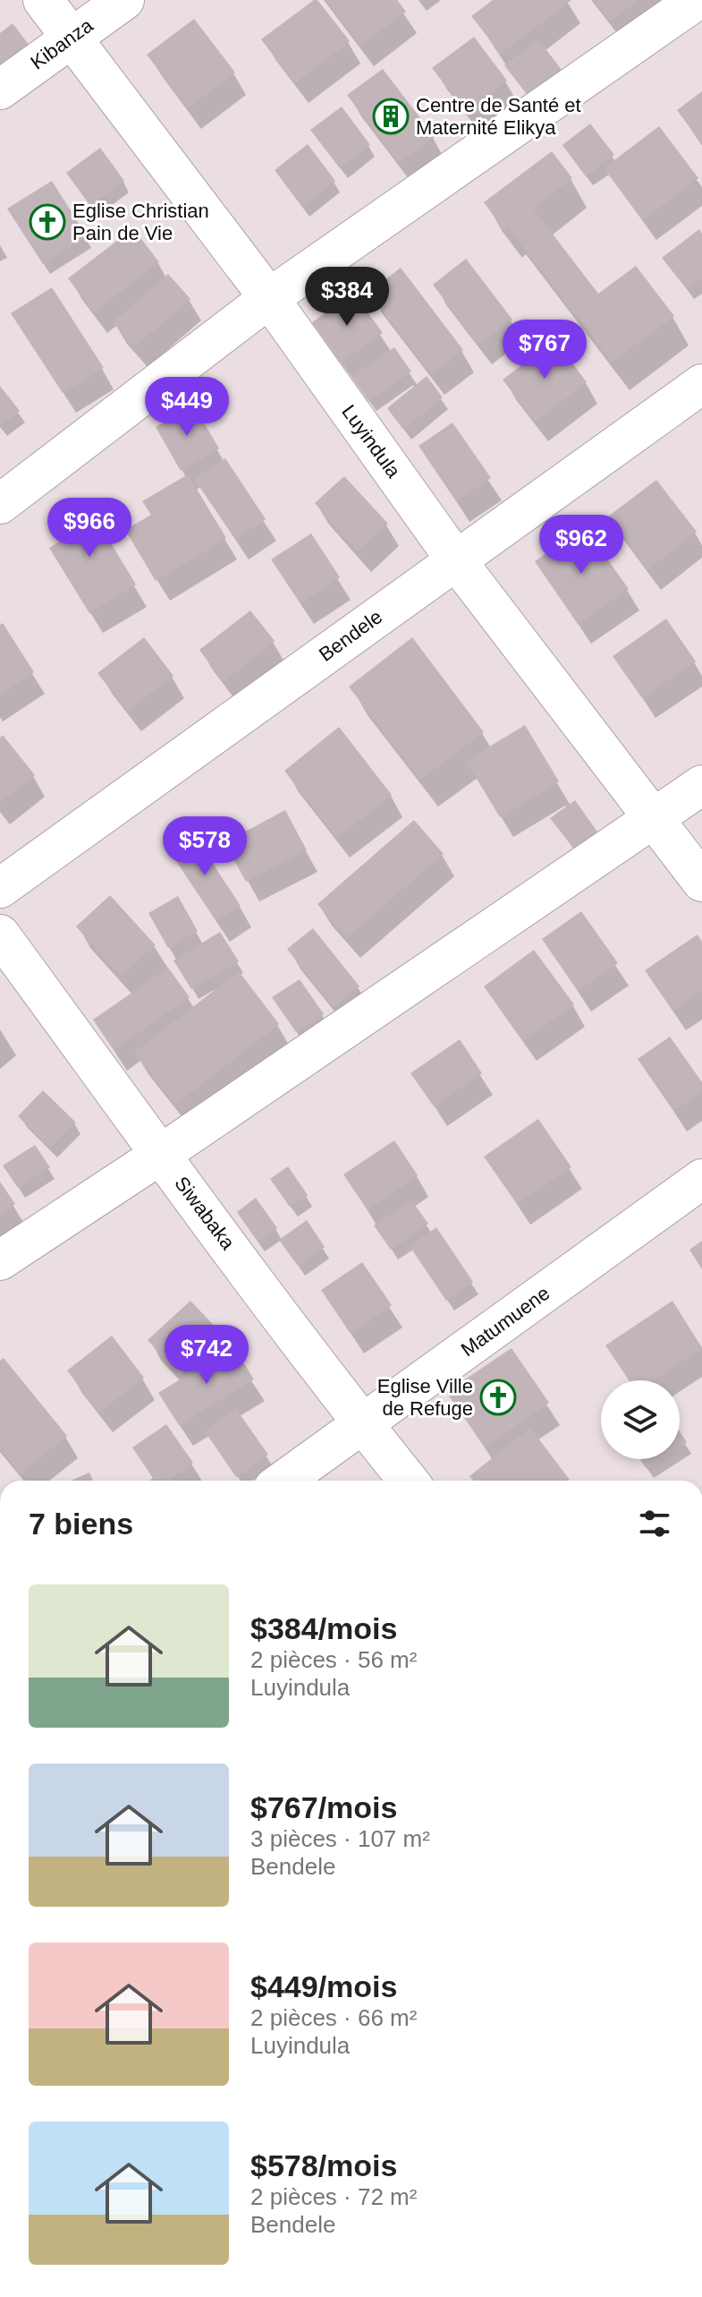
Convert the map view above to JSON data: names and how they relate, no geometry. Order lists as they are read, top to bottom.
{
  "streets": {
    "street": [
      "Kibanza",
      "Luyindula",
      "Bendele",
      "Siwabaka",
      "Matumuene"
    ]
  },
  "crossings": [
    ["Kibanza", "Luyindula"],
    ["Luyindula", "Bendele"],
    ["Siwabaka", "Matumuene"]
  ],
  "places": {
    "building": ["Centre de Santé et Maternité Elikya"],
    "church": ["Eglise Christian Pain de Vie", "Eglise Ville de Refuge"]
  },
  "page": {
    "price": [
      "$384",
      "$767",
      "$449",
      "$966",
      "$962",
      "$578",
      "$742"
    ],
    "heading": "7 biens",
    "list": [
      {
        "name": "$384/mois",
        "note": "2 pièces · 56 m² · Luyindula"
      },
      {
        "name": "$767/mois",
        "note": "3 pièces · 107 m² · Bendele"
      },
      {
        "name": "$449/mois",
        "note": "2 pièces · 66 m² · Luyindula"
      },
      {
        "name": "$578/mois",
        "note": "2 pièces · 72 m² · Bendele"
      }
    ]
  }
}
